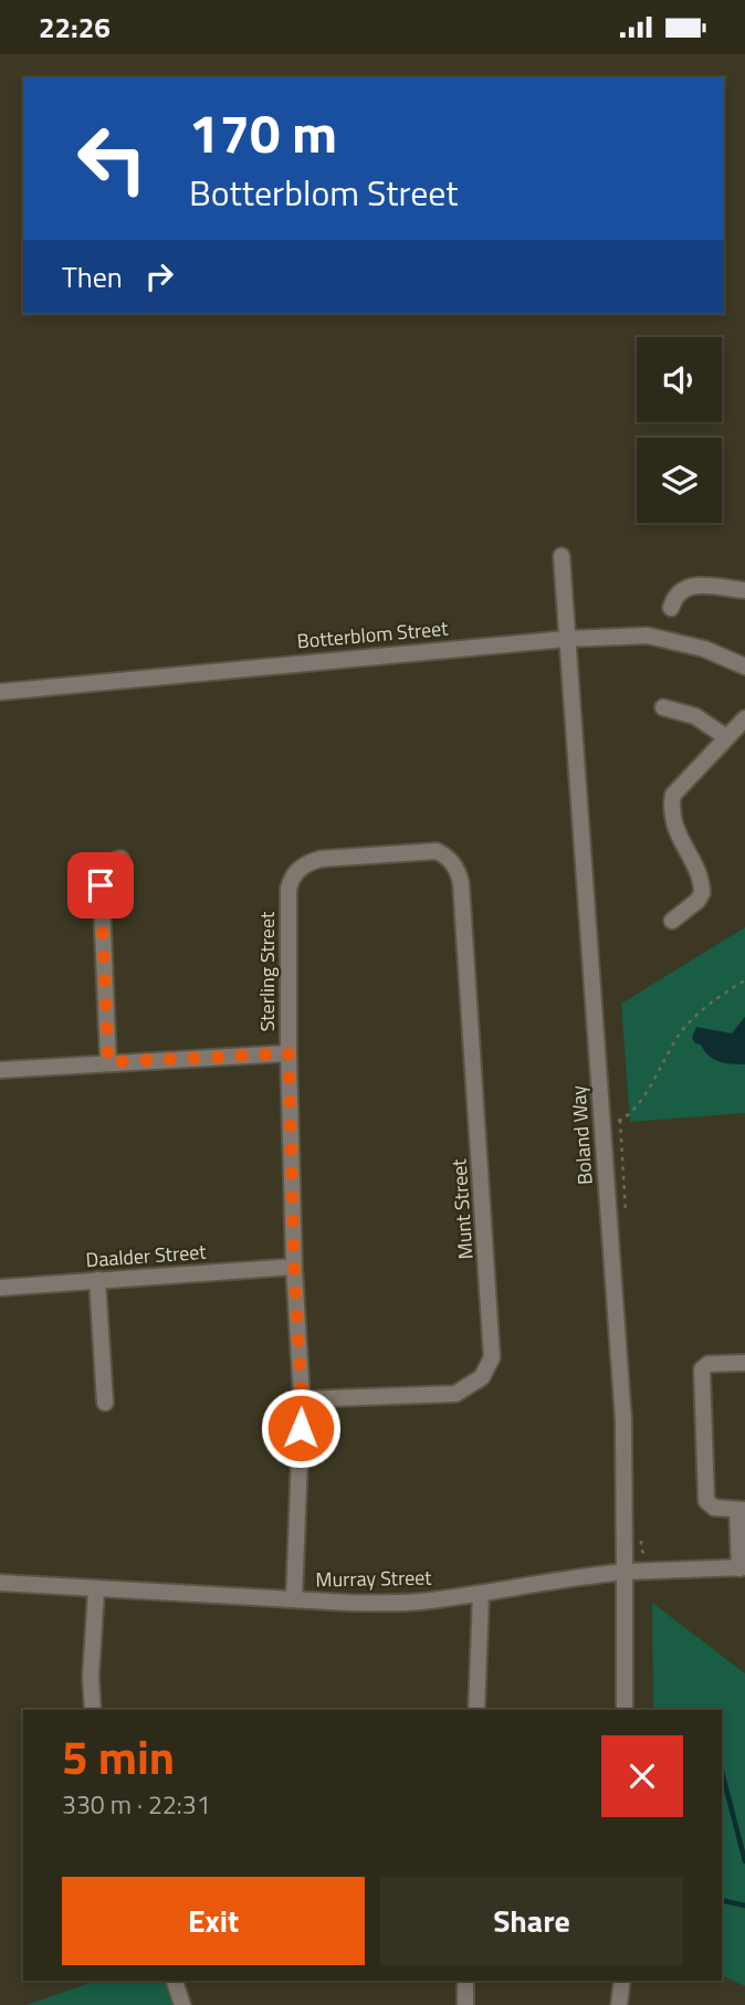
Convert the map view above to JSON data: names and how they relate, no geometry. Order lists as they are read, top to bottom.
{
  "streets": {
    "street": [
      "Botterblom Street",
      "Sterling Street",
      "Boland Way",
      "Munt Street",
      "Daalder Street",
      "Murray Street"
    ]
  },
  "crossings": [
    ["Botterblom Street", "Boland Way"],
    ["Sterling Street", "Munt Street"],
    ["Sterling Street", "Daalder Street"],
    ["Sterling Street", "Murray Street"],
    ["Boland Way", "Murray Street"]
  ],
  "page": {
    "status": "22:26",
    "turn": ["170 m", "Botterblom Street"],
    "then": "Then",
    "heading": ["5 min", "330 m · 22:31"],
    "buttons": ["Exit", "Share"]
  }
}
